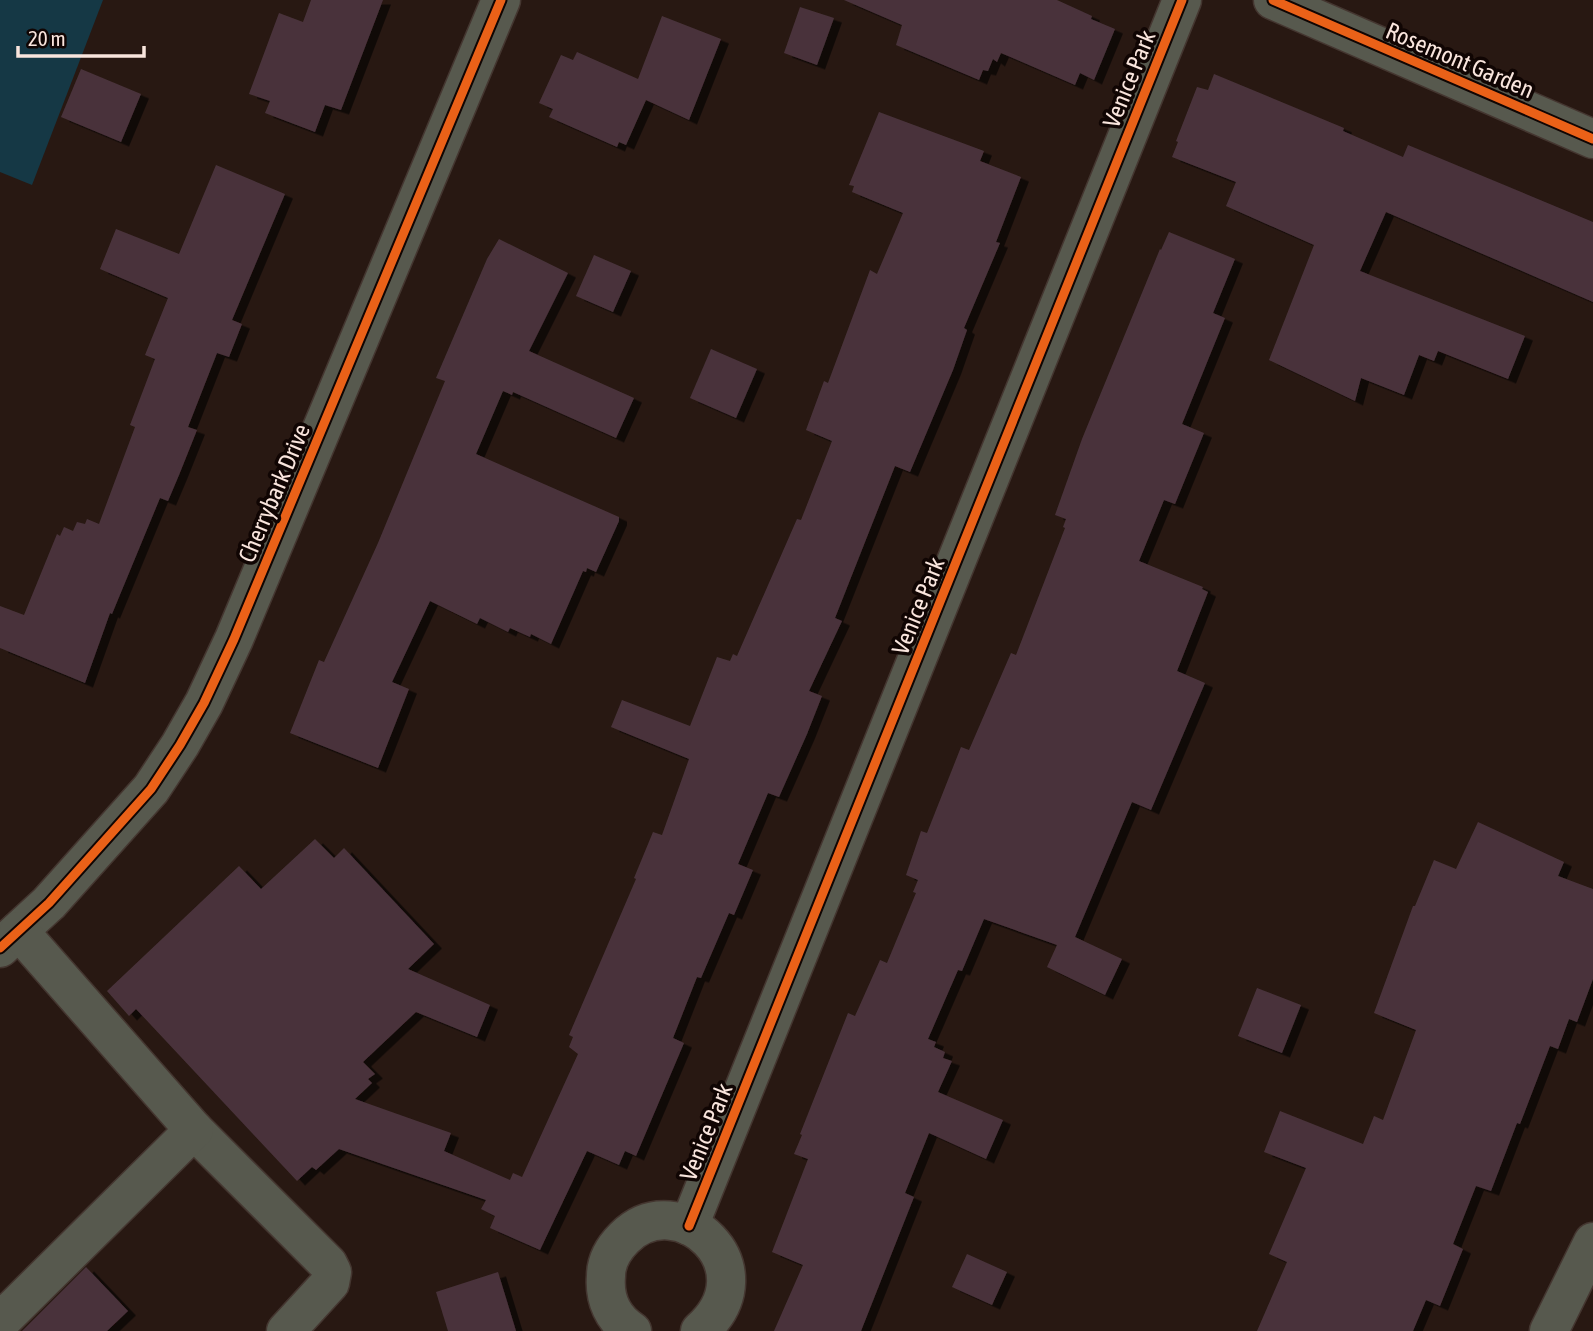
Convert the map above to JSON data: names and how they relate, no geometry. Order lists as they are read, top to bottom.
{
  "streets": {
    "street": ["Rosemont Garden", "Venice Park", "Cherrybark Drive"]
  },
  "scale_bar": "20 m"
}
